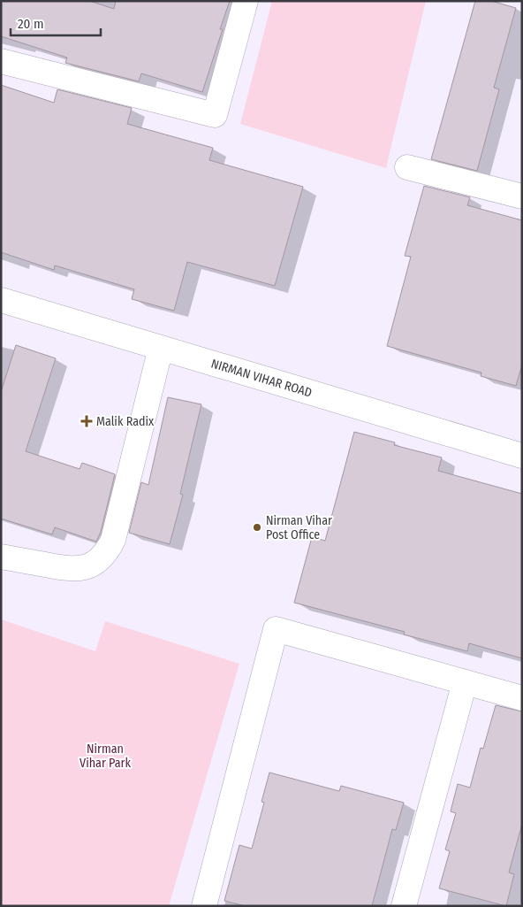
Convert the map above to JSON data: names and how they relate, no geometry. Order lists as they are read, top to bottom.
{
  "streets": {
    "street": ["NIRMAN VIHAR ROAD"]
  },
  "parks": ["Nirman Vihar Park"],
  "places": {
    "health": ["Malik Radix"],
    "other": ["Nirman Vihar Post Office"]
  },
  "scale_bar": "20 m"
}
